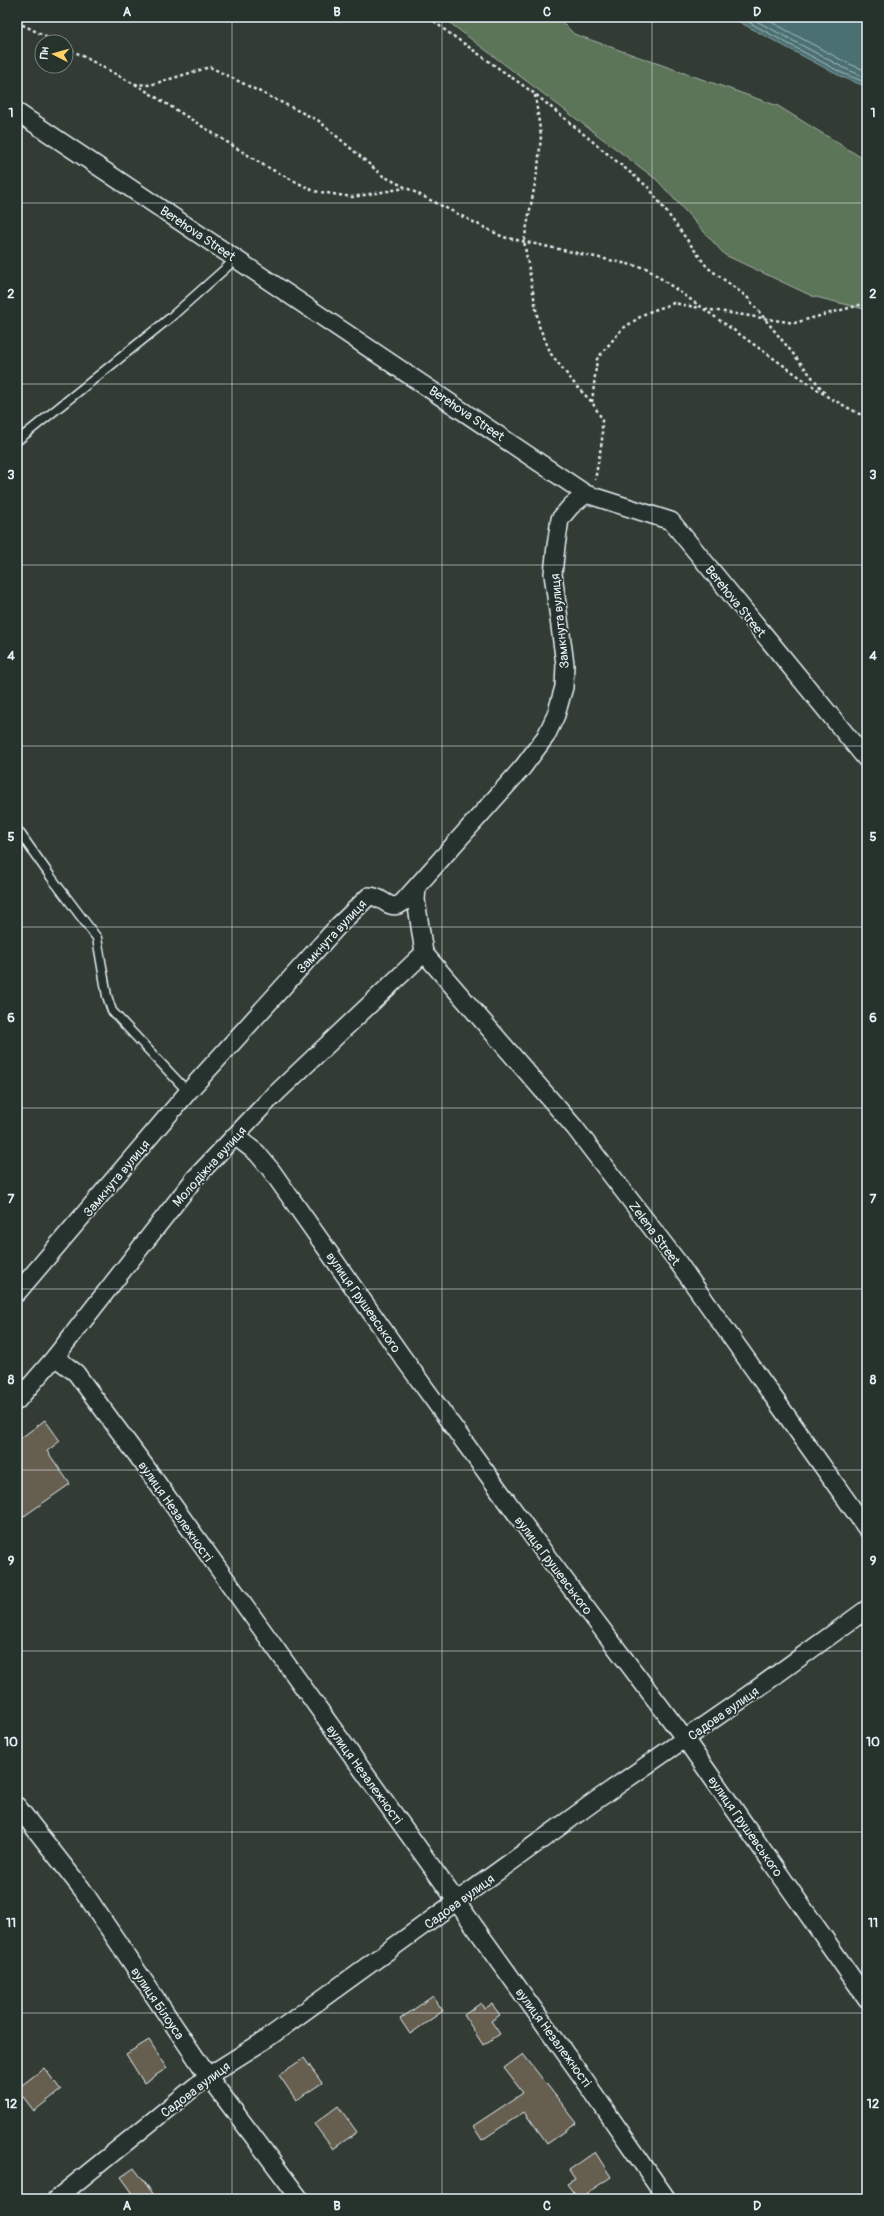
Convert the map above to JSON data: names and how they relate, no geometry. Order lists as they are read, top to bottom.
{
  "streets": {
    "street": [
      "Berehova Street",
      "Замкнута вулиця",
      "Молодіжна вулиця",
      "Zelena Street",
      "вулиця Грушевського",
      "вулиця Незалежності",
      "Садова вулиця",
      "вулиця Білоуса"
    ]
  },
  "crossings": [
    ["Berehova Street", "Замкнута вулиця"],
    ["Молодіжна вулиця", "Zelena Street"],
    ["Молодіжна вулиця", "вулиця Грушевського"],
    ["Молодіжна вулиця", "вулиця Незалежності"],
    ["вулиця Грушевського", "Садова вулиця"],
    ["вулиця Незалежності", "Садова вулиця"],
    ["Садова вулиця", "вулиця Білоуса"]
  ],
  "north": "left",
  "grid": {
    "columns": [
      "A",
      "B",
      "C",
      "D"
    ],
    "rows": [
      "1",
      "2",
      "3",
      "4",
      "5",
      "6",
      "7",
      "8",
      "9",
      "10",
      "11",
      "12"
    ]
  }
}
